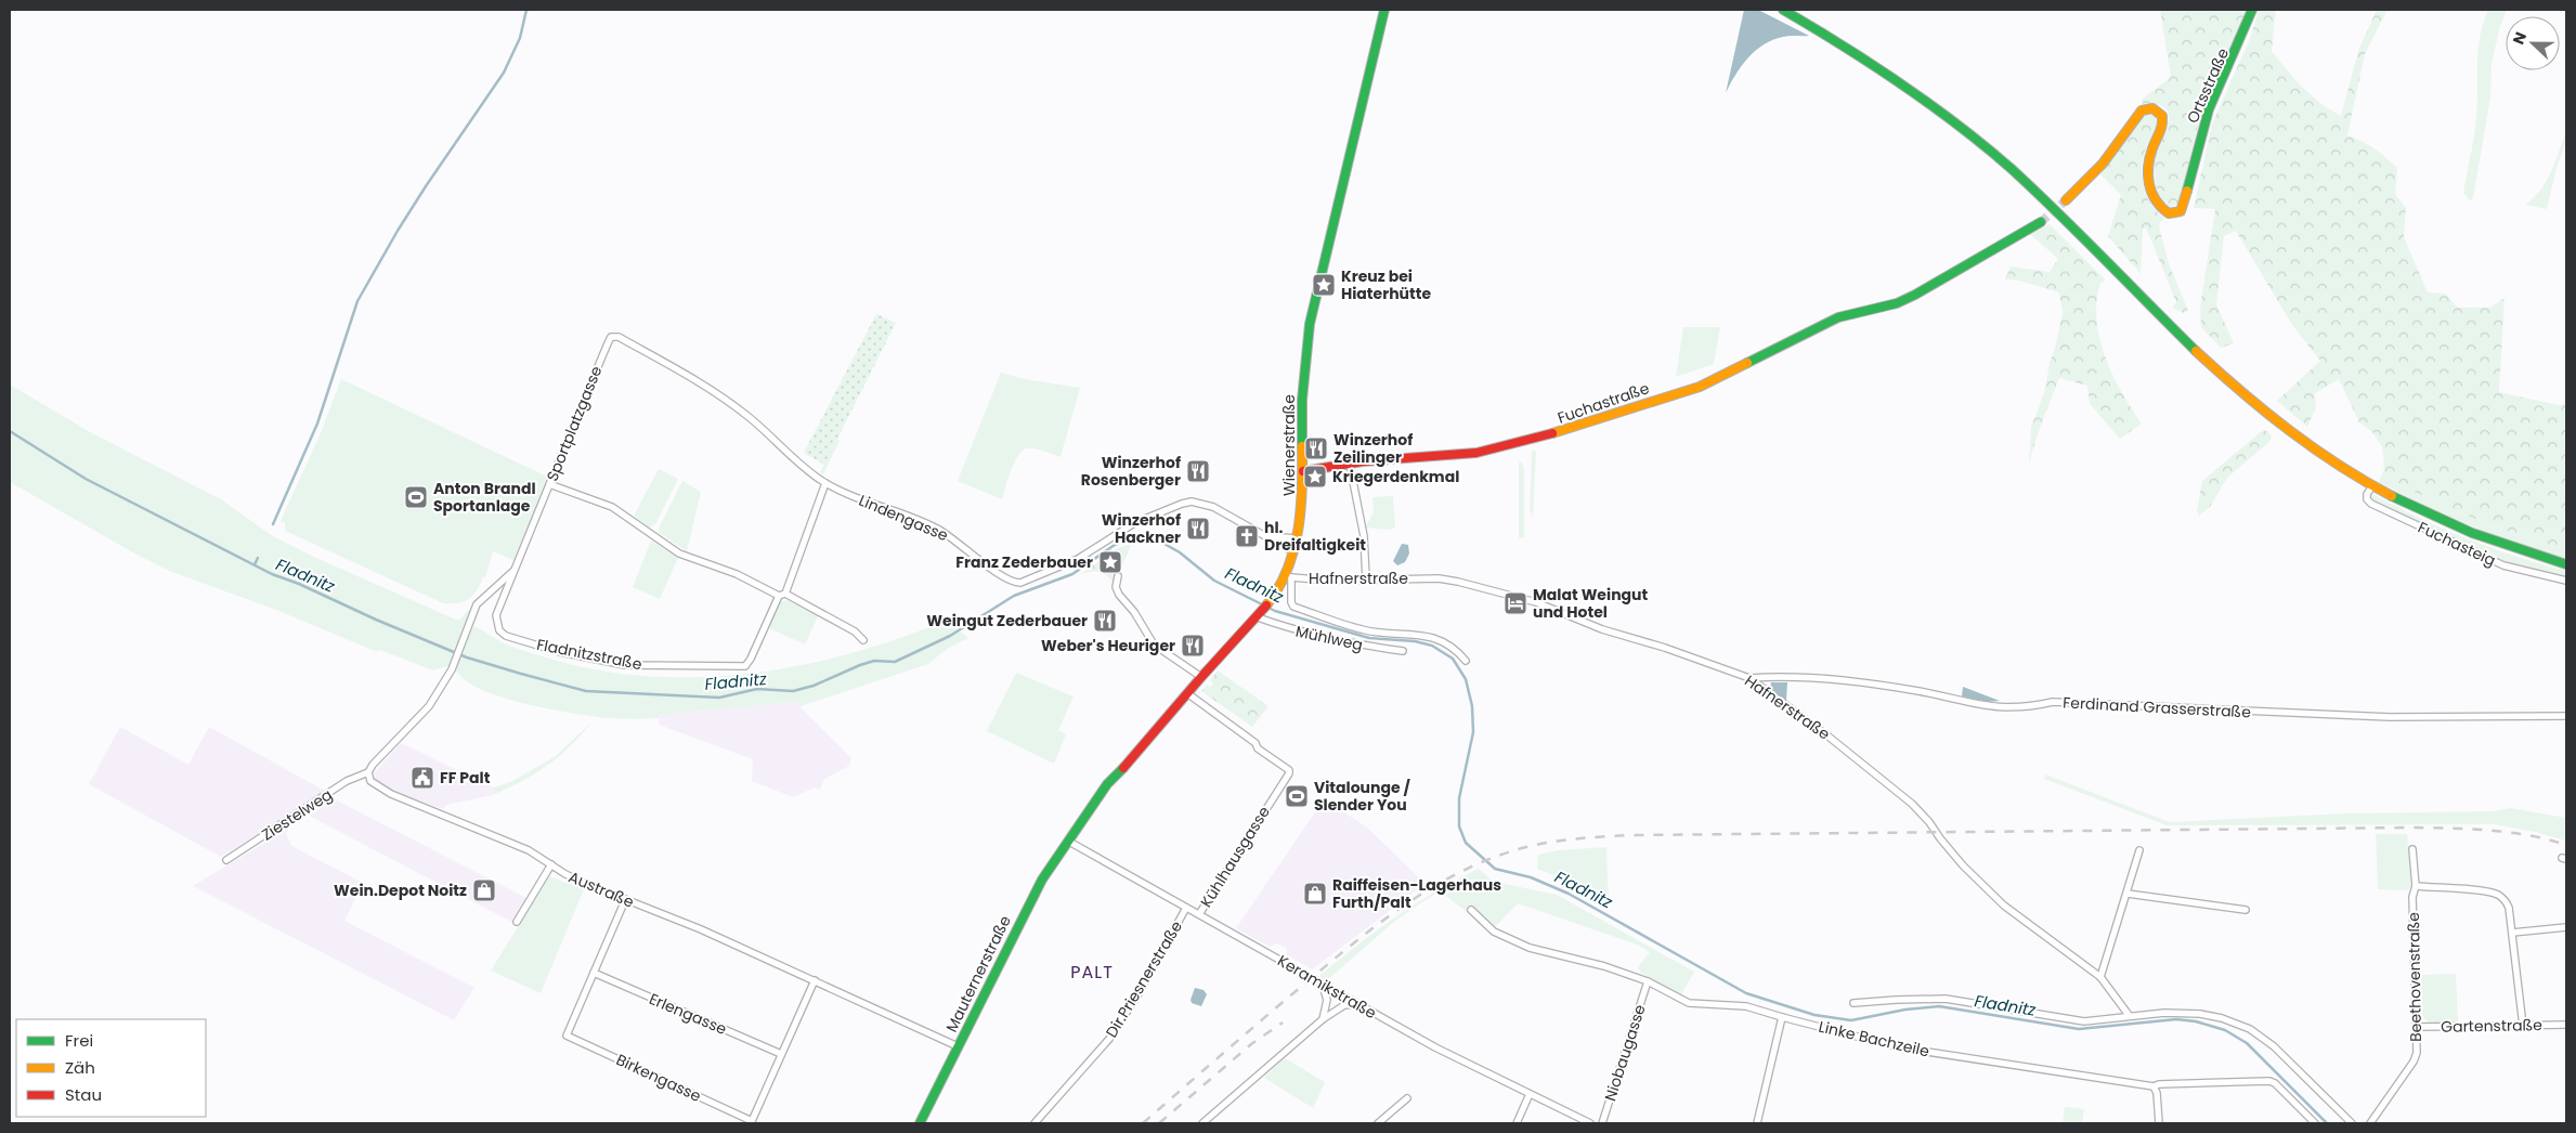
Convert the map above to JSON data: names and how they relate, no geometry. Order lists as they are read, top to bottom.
{
  "streets": {
    "street": [
      "Ortsstraße",
      "Fuchastraße",
      "Sportplatzgasse",
      "Wienerstraße",
      "Lindengasse",
      "Fuchasteig",
      "Hafnerstraße",
      "Mühlweg",
      "Fladnitzstraße",
      "Ferdinand Grasserstraße",
      "Ziestelweg",
      "Kühlhausgasse",
      "Austraße",
      "Mauternerstraße",
      "Beethovenstraße",
      "Dir.Priesnerstraße",
      "Keramikstraße",
      "Erlengasse",
      "Gartenstraße",
      "Linke Bachzeile",
      "Niobaugasse",
      "Birkengasse"
    ]
  },
  "crossings": [
    ["Fuchastraße", "Wienerstraße"],
    ["Sportplatzgasse", "Lindengasse"],
    ["Sportplatzgasse", "Fladnitzstraße"],
    ["Sportplatzgasse", "Ziestelweg"],
    ["Sportplatzgasse", "Austraße"],
    ["Wienerstraße", "Lindengasse"],
    ["Wienerstraße", "Hafnerstraße"],
    ["Wienerstraße", "Mühlweg"],
    ["Wienerstraße", "Kühlhausgasse"],
    ["Wienerstraße", "Mauternerstraße"],
    ["Wienerstraße", "Keramikstraße"],
    ["Lindengasse", "Fladnitzstraße"],
    ["Hafnerstraße", "Ferdinand Grasserstraße"],
    ["Ziestelweg", "Austraße"],
    ["Kühlhausgasse", "Keramikstraße"],
    ["Austraße", "Mauternerstraße"],
    ["Mauternerstraße", "Keramikstraße"],
    ["Beethovenstraße", "Gartenstraße"],
    ["Dir.Priesnerstraße", "Keramikstraße"],
    ["Erlengasse", "Birkengasse"],
    ["Linke Bachzeile", "Niobaugasse"]
  ],
  "districts": ["PALT"],
  "water": ["Fladnitz"],
  "places": {
    "place": ["Kreuz bei Hiaterhütte", "Kriegerdenkmal", "Franz Zederbauer"],
    "restaurant": [
      "Winzerhof Zeilinger",
      "Winzerhof Rosenberger",
      "Winzerhof Hackner",
      "Weingut Zederbauer",
      "Weber's Heuriger"
    ],
    "sports": ["Anton Brandl Sportanlage", "Vitalounge / Slender You"],
    "church": ["hl. Dreifaltigkeit"],
    "hotel": ["Malat Weingut und Hotel"],
    "public building": ["FF Palt"],
    "shop": ["Wein.Depot Noitz", "Raiffeisen-Lagerhaus Furth/Palt"]
  },
  "legend": ["Frei", "Zäh", "Stau"],
  "north": "left"
}
